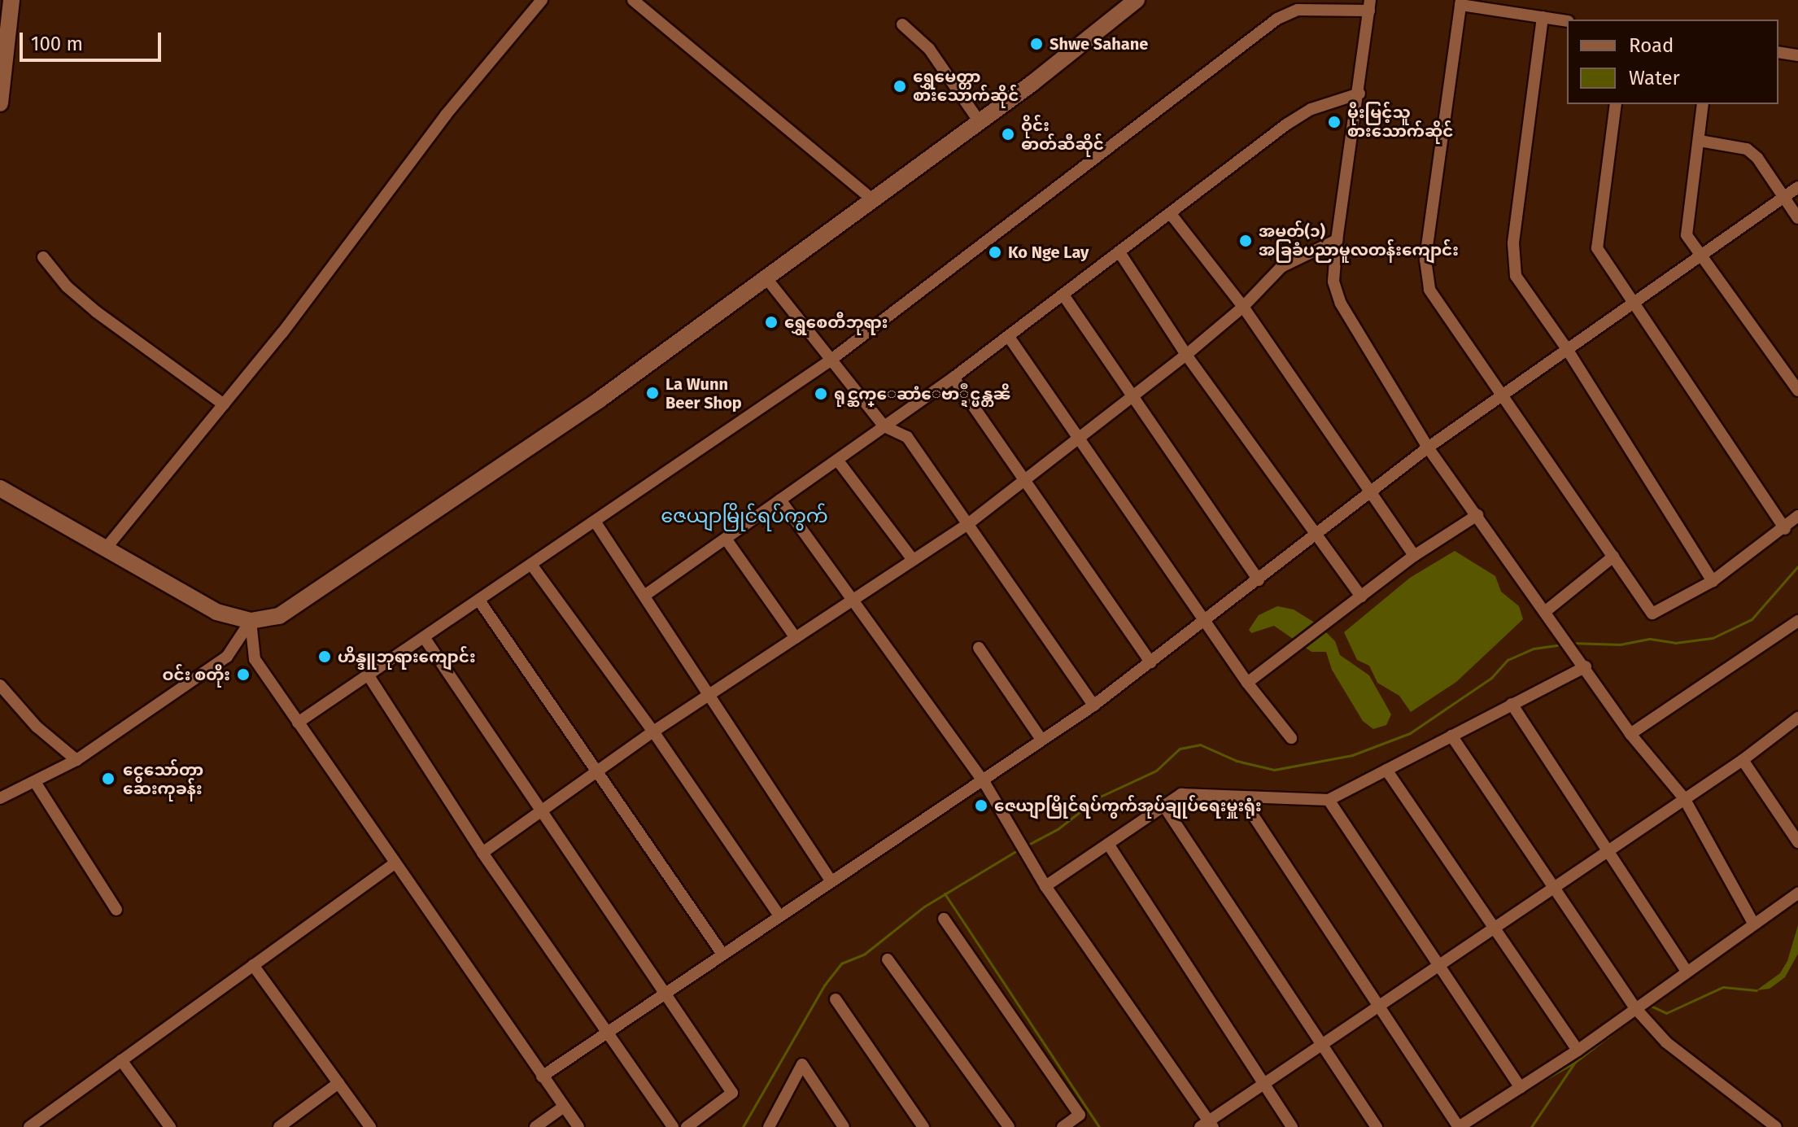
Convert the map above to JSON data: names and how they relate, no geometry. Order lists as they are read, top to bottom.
{
  "districts": ["ဇေယျာမြိုင်ရပ်ကွက်"],
  "places": [
    "Shwe Sahane",
    "ရွှေမေတ္တာ စားသောက်ဆိုင်",
    "မိုးမြင့်သူ စားသောက်ဆိုင်",
    "ဝိုင်း ဓာတ်ဆီဆိုင်",
    "အမှတ်(၁) အခြခံပညာမူလတန်းကျောင်း",
    "Ko Nge Lay",
    "ရွှေစေတီဘုရား",
    "La Wunn Beer Shop",
    "ရုင္ဆက္ေဆာံေဗာ္ဍဳင္မန္တၼိ",
    "ဟိန္ဒူဘုရားကျောင်း",
    "ဝင်း စတိုး",
    "ငွေသော်တာ ဆေးကုခန်း",
    "ဇေယျာမြိုင်ရပ်ကွက်အုပ်ချုပ်ရေးမှူးရုံး"
  ],
  "legend": ["Road", "Water"],
  "scale_bar": "100 m"
}
